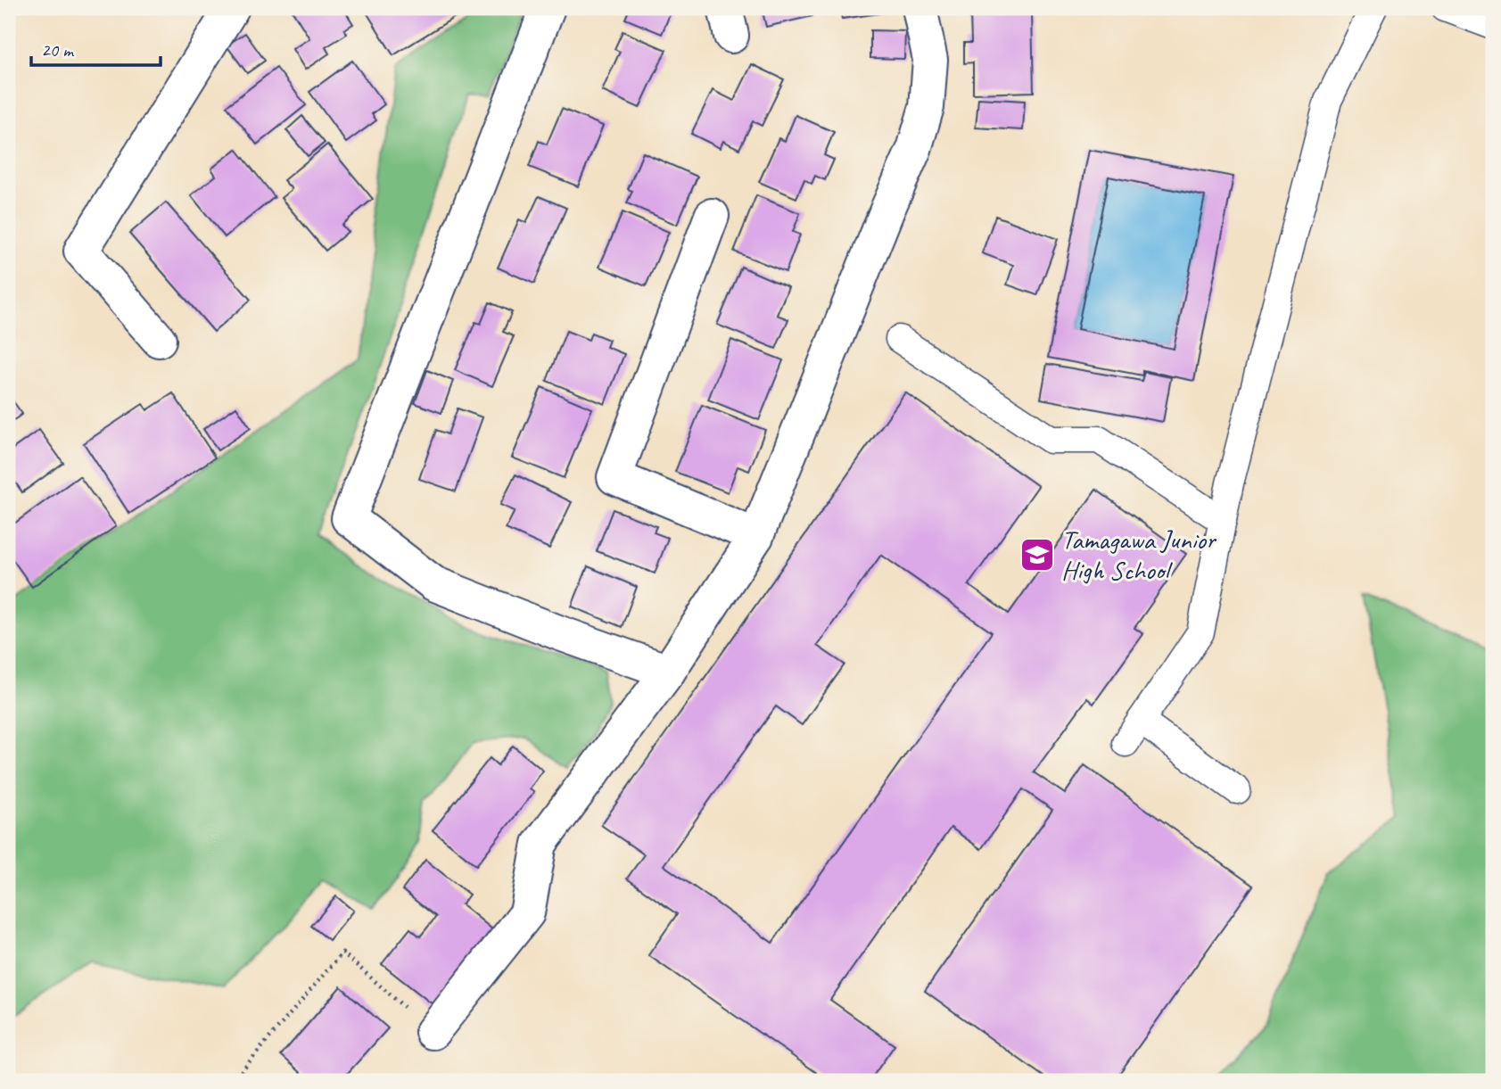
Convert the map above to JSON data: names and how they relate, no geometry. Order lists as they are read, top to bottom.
{
  "places": {
    "school or university": ["Tamagawa Junior High School"]
  },
  "scale_bar": "20 m"
}
